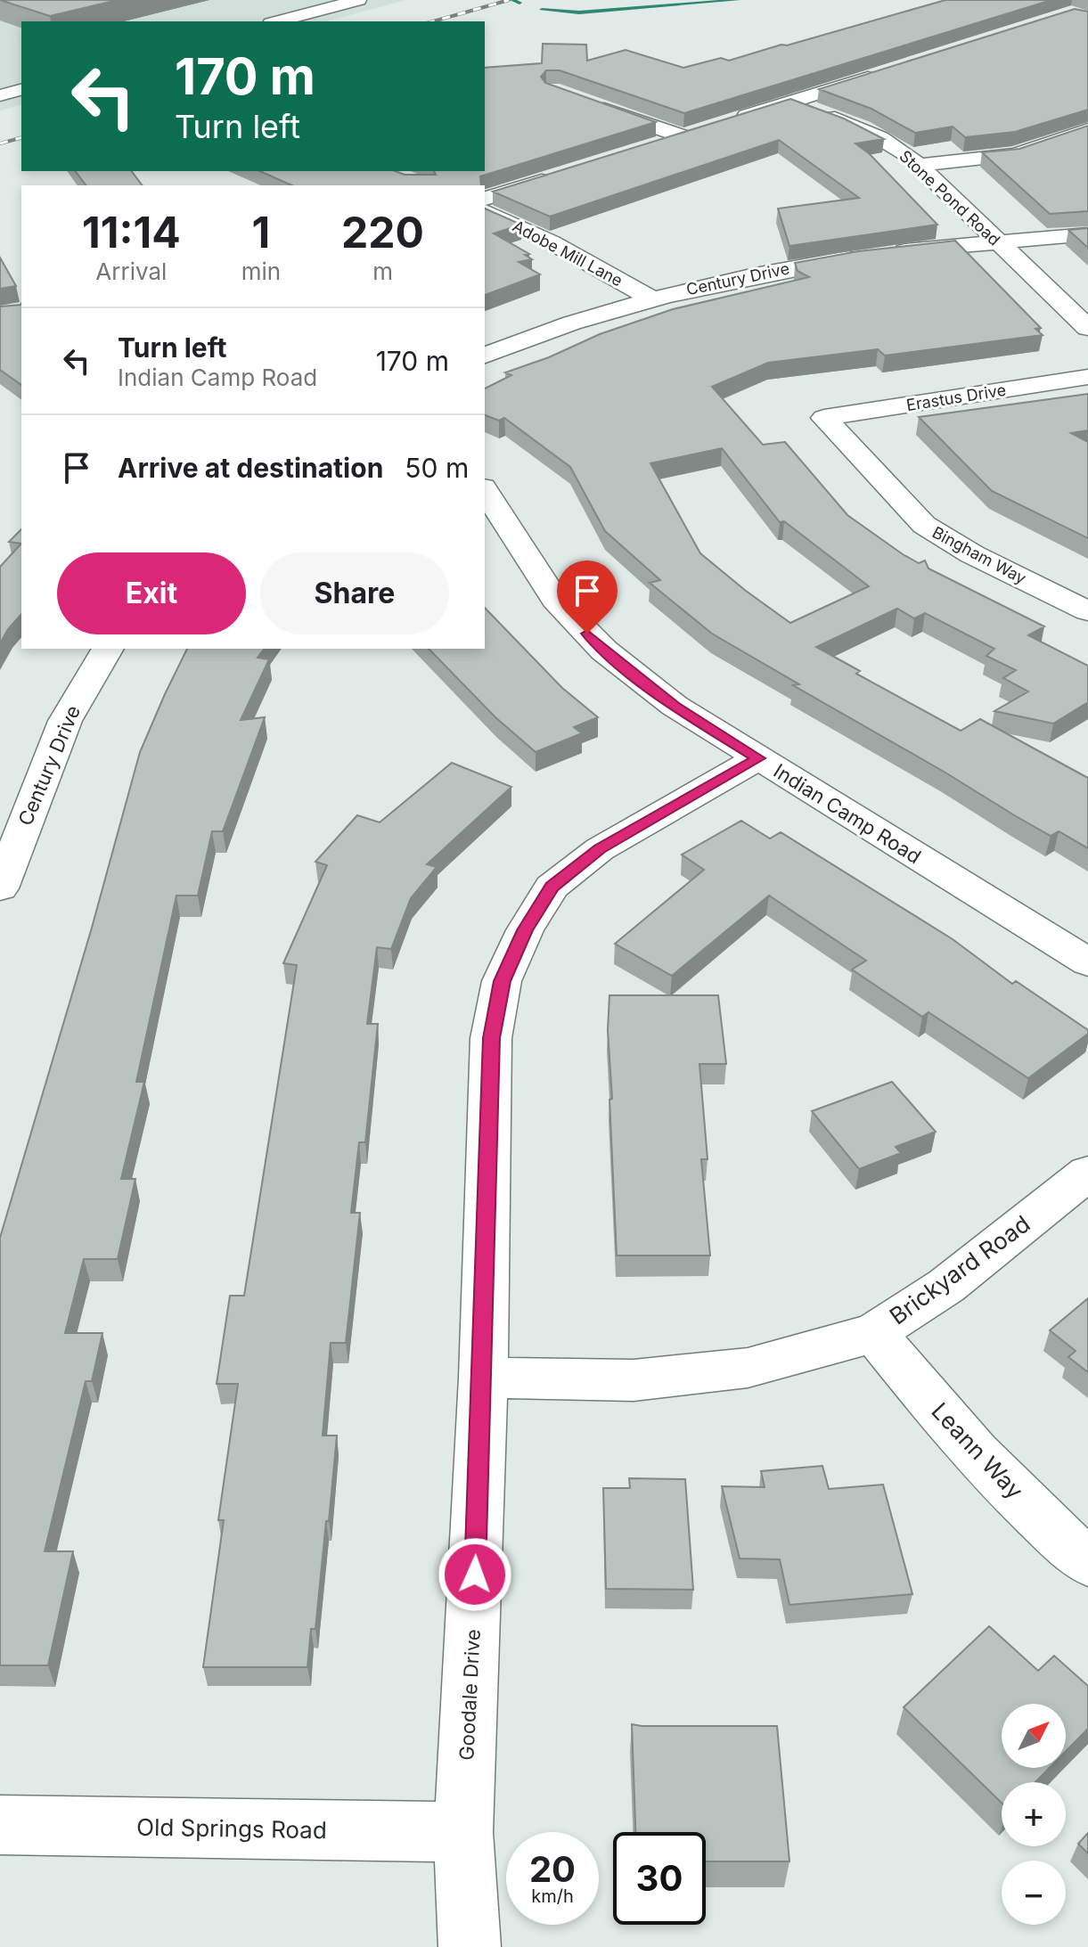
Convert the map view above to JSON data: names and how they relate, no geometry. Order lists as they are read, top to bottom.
{
  "streets": {
    "street": [
      "Stone Pond Road",
      "Adobe Mill Lane",
      "Century Drive",
      "Erastus Drive",
      "Bingham Way",
      "Indian Camp Road",
      "Brickyard Road",
      "Leann Way",
      "Goodale Drive",
      "Old Springs Road"
    ]
  },
  "crossings": [
    ["Stone Pond Road", "Century Drive"],
    ["Adobe Mill Lane", "Century Drive"],
    ["Erastus Drive", "Bingham Way"],
    ["Indian Camp Road", "Goodale Drive"],
    ["Brickyard Road", "Leann Way"],
    ["Brickyard Road", "Goodale Drive"],
    ["Goodale Drive", "Old Springs Road"]
  ],
  "north": "top right",
  "page": {
    "turn": ["170 m", "Turn left"],
    "eta": [
      "11:14",
      "Arrival",
      "1",
      "min",
      "220",
      "m"
    ],
    "list": [
      {
        "name": "Turn left",
        "note": "Indian Camp Road",
        "value": "170 m"
      },
      {
        "name": "Arrive at destination",
        "value": "50 m"
      }
    ],
    "buttons": ["Exit", "Share"],
    "map_buttons": ["+", "−"],
    "speed": "20 km/h",
    "limit": "30"
  }
}
